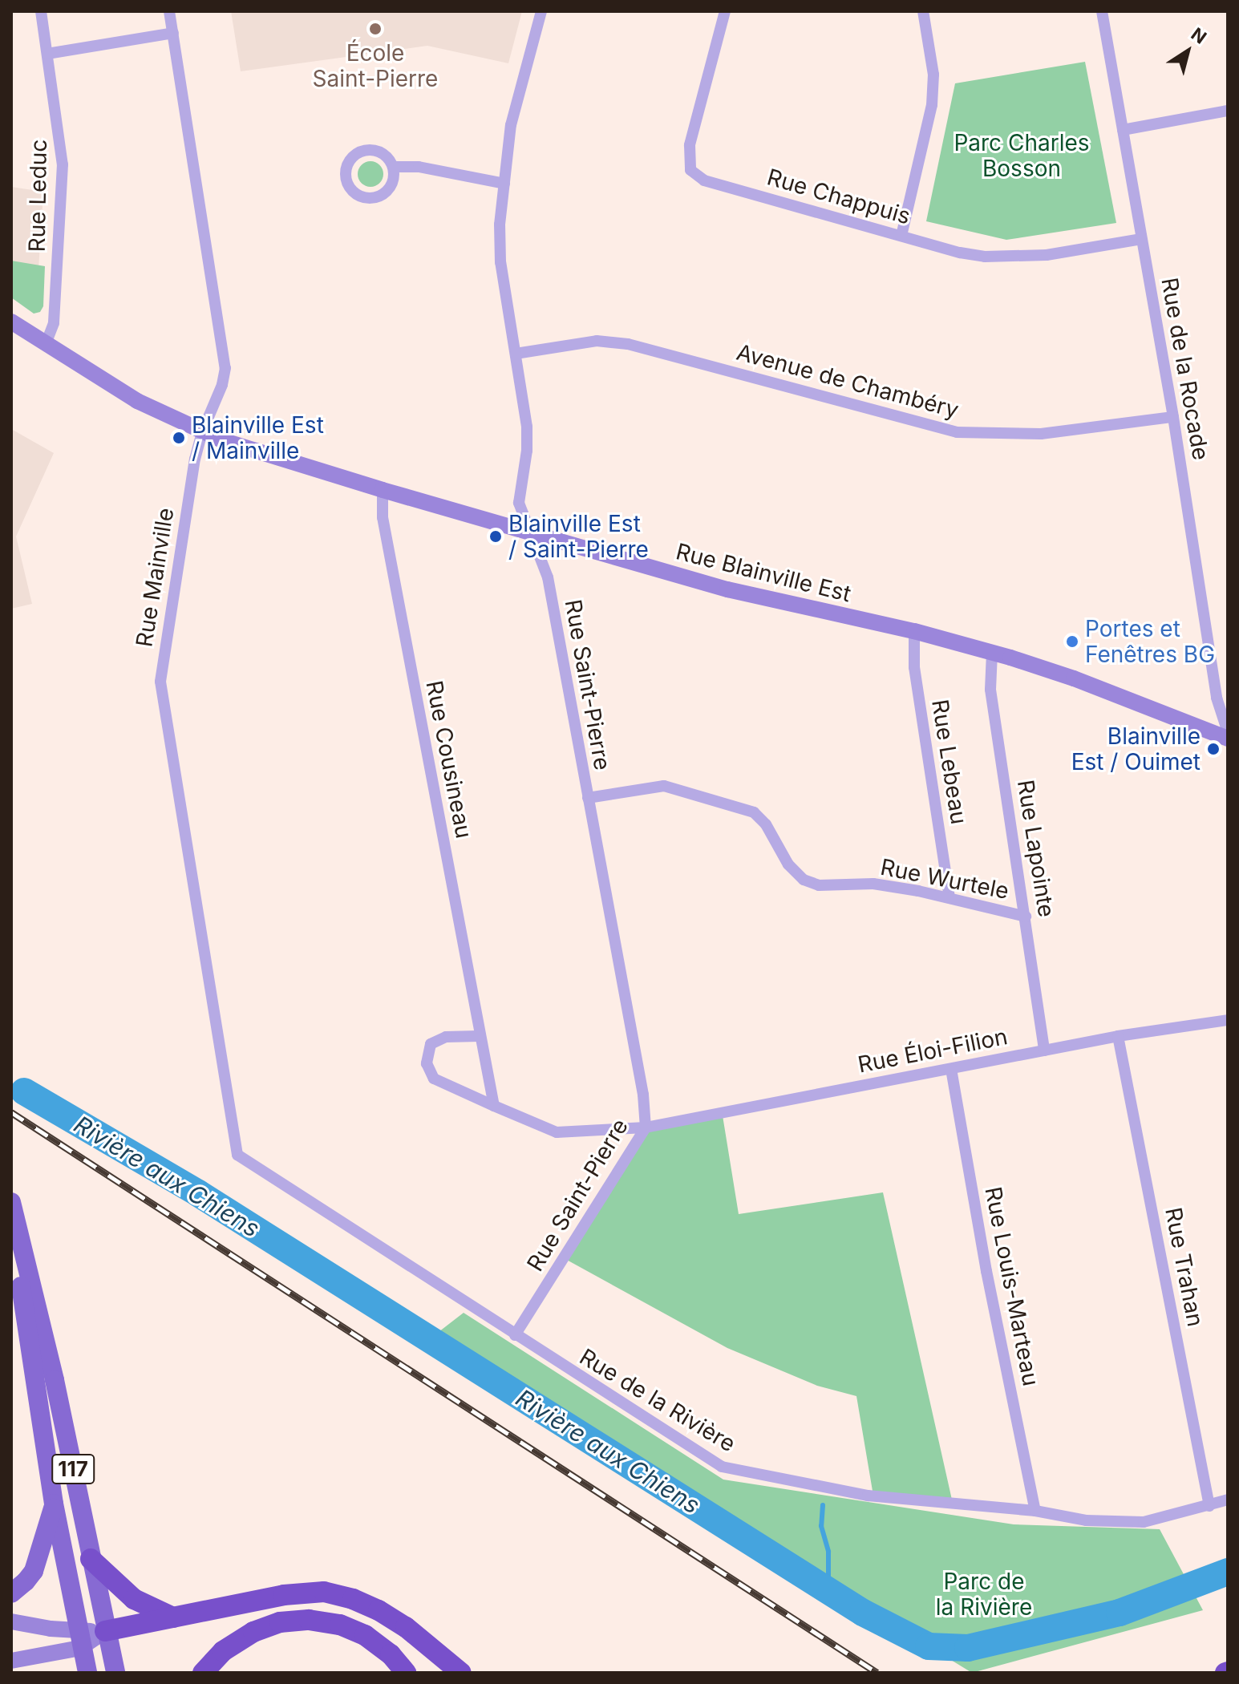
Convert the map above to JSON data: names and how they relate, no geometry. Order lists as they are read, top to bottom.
{
  "streets": {
    "main road": ["117"],
    "street": [
      "Rue Leduc",
      "Rue Chappuis",
      "Rue de la Rocade",
      "Avenue de Chambéry",
      "Rue Blainville Est",
      "Rue Mainville",
      "Rue Saint-Pierre",
      "Rue Cousineau",
      "Rue Lebeau",
      "Rue Lapointe",
      "Rue Wurtele",
      "Rue Éloi-Filion",
      "Rue Trahan",
      "Rue Louis-Marteau",
      "Rue de la Rivière"
    ]
  },
  "crossings": [
    ["Rue Leduc", "Rue Blainville Est"],
    ["Rue Chappuis", "Rue de la Rocade"],
    ["Rue de la Rocade", "Avenue de Chambéry"],
    ["Avenue de Chambéry", "Rue Saint-Pierre"],
    ["Rue Blainville Est", "Rue Mainville"],
    ["Rue Blainville Est", "Rue Saint-Pierre"],
    ["Rue Blainville Est", "Rue Cousineau"],
    ["Rue Blainville Est", "Rue Lebeau"],
    ["Rue Blainville Est", "Rue Lapointe"],
    ["Rue Mainville", "Rue de la Rivière"],
    ["Rue Saint-Pierre", "Rue Wurtele"],
    ["Rue Saint-Pierre", "Rue Éloi-Filion"],
    ["Rue Saint-Pierre", "Rue de la Rivière"],
    ["Rue Lebeau", "Rue Wurtele"],
    ["Rue Lapointe", "Rue Wurtele"],
    ["Rue Lapointe", "Rue Éloi-Filion"],
    ["Rue Éloi-Filion", "Rue Trahan"],
    ["Rue Éloi-Filion", "Rue Louis-Marteau"],
    ["Rue Trahan", "Rue de la Rivière"],
    ["Rue Louis-Marteau", "Rue de la Rivière"]
  ],
  "water": ["Rivière aux Chiens"],
  "parks": ["Parc Charles Bosson", "Parc de la Rivière"],
  "places": [
    "École Saint-Pierre",
    "Blainville Est / Mainville",
    "Blainville Est / Saint-Pierre",
    "Portes et Fenêtres BG",
    "Blainville Est / Ouimet"
  ],
  "north": "top right"
}
